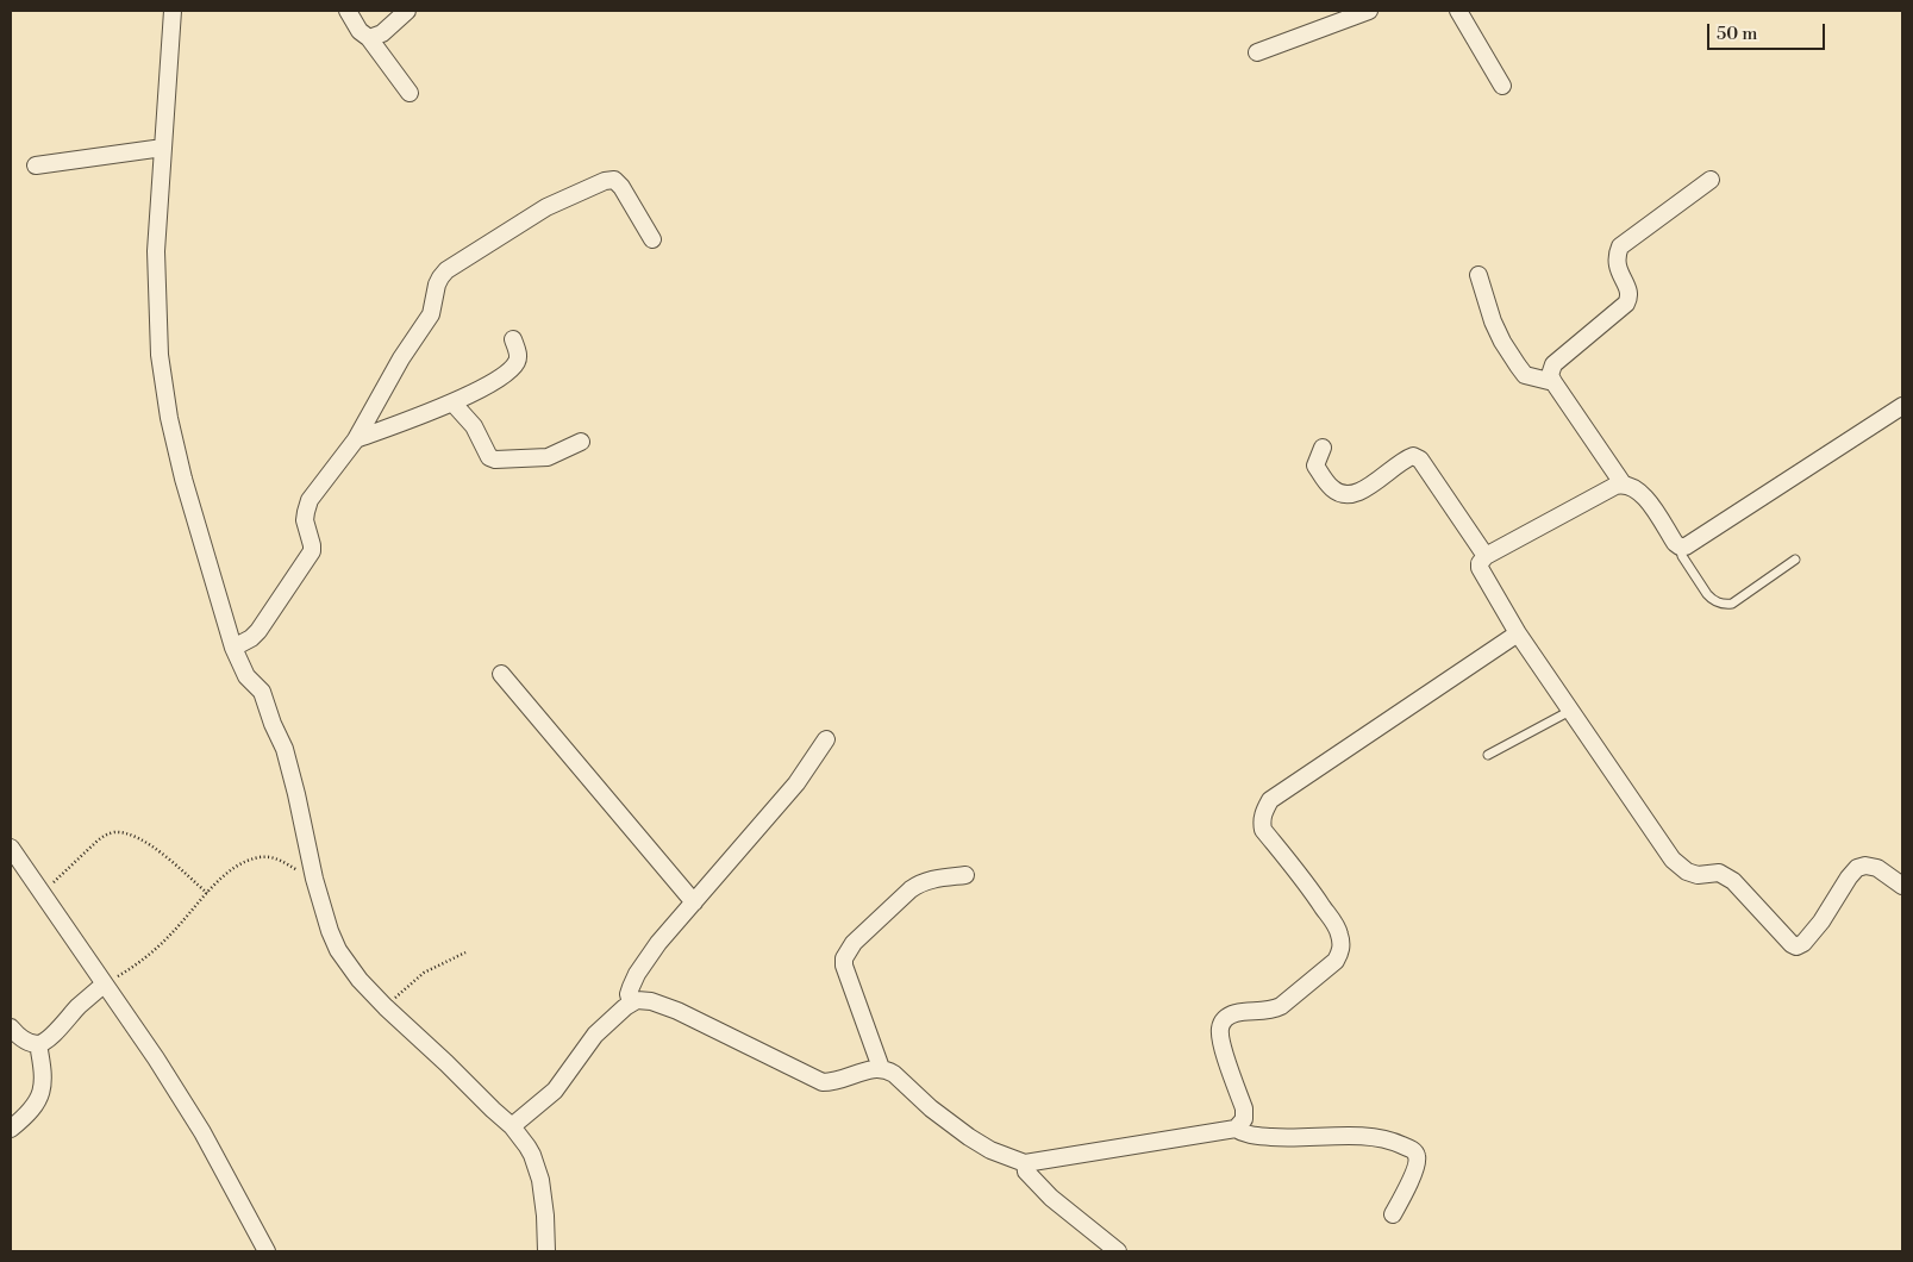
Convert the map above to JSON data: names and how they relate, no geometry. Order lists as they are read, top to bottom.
{
  "scale_bar": "50 m"
}
